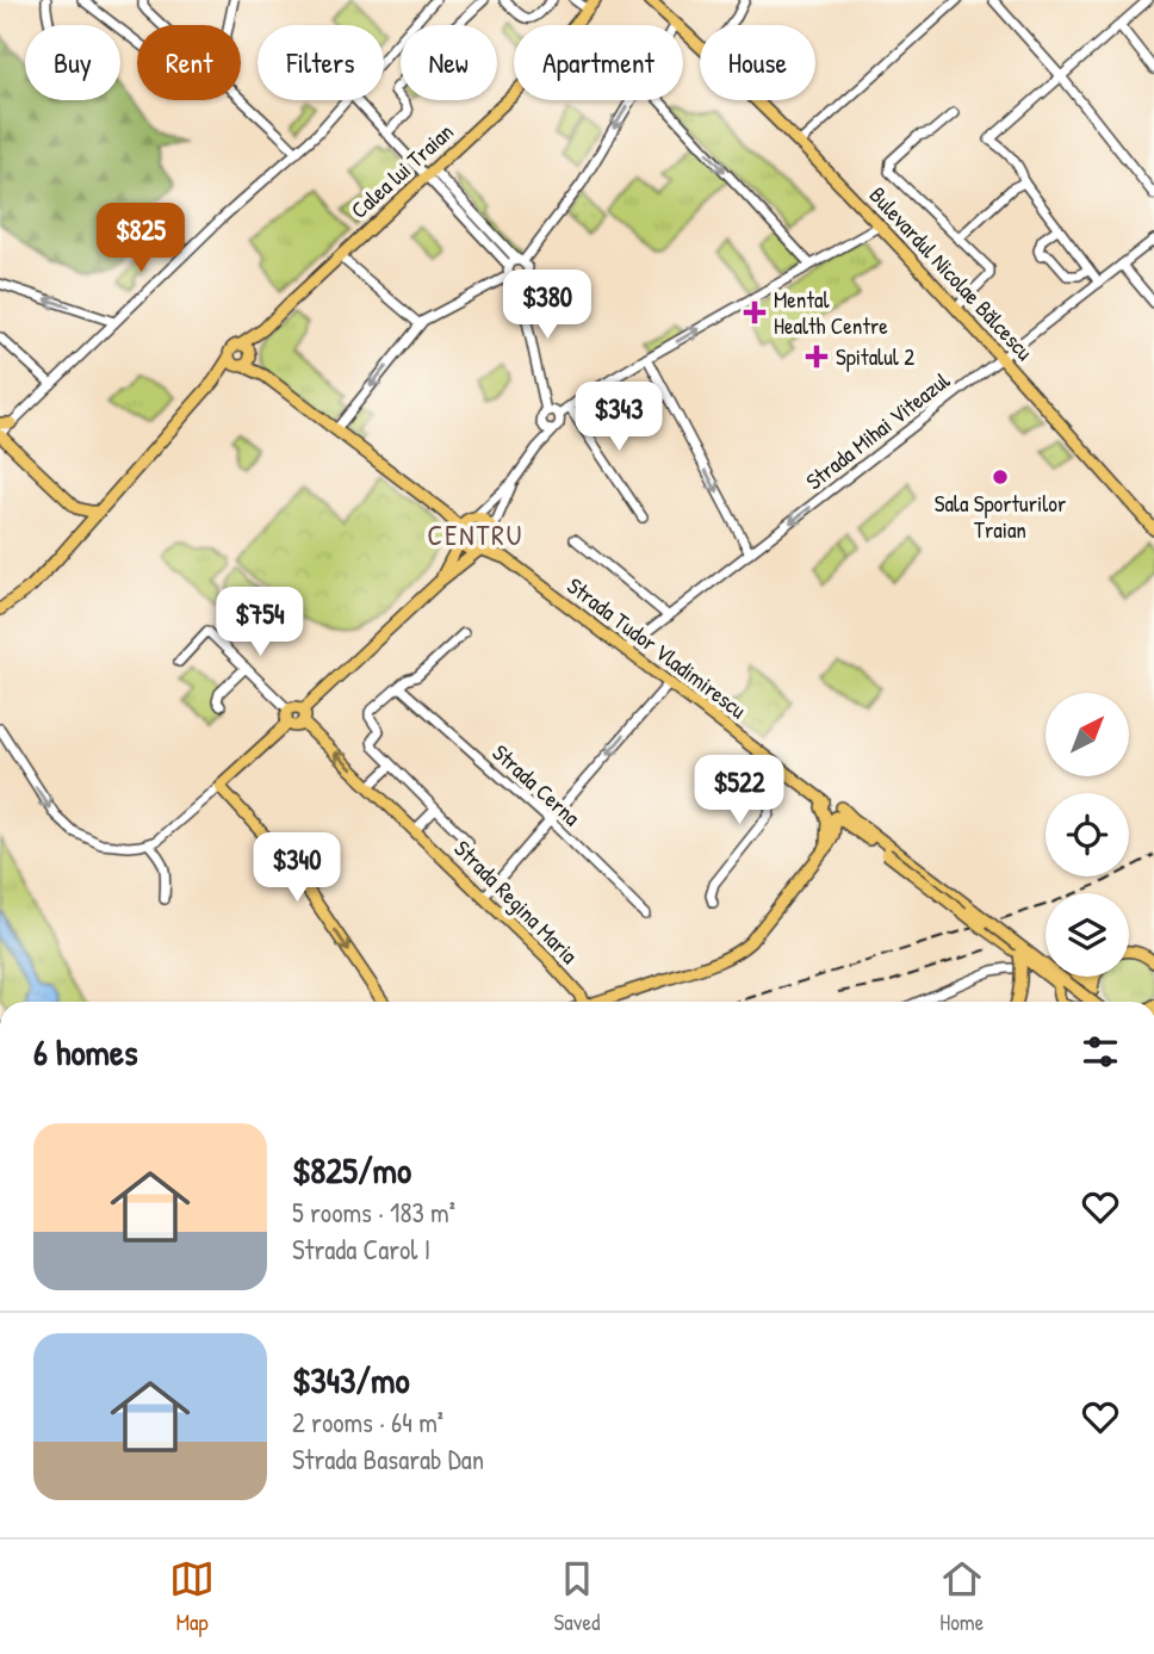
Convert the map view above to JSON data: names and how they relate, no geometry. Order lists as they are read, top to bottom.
{
  "streets": {
    "main road": [
      "Calea lui Traian",
      "Bulevardul Nicolae Bălcescu",
      "Strada Tudor Vladimirescu",
      "Strada Regina Maria"
    ],
    "street": ["Strada Mihai Viteazul", "Strada Cerna"]
  },
  "crossings": [
    ["Bulevardul Nicolae Bălcescu", "Strada Mihai Viteazul"],
    ["Strada Mihai Viteazul", "Strada Tudor Vladimirescu"],
    ["Strada Cerna", "Strada Regina Maria"]
  ],
  "one_way": ["Strada Mihai Viteazul"],
  "districts": ["CENTRU"],
  "places": {
    "health": ["Mental Health Centre", "Spitalul 2"],
    "other": ["Sala Sporturilor Traian"]
  },
  "north": "top right",
  "page": {
    "chip": [
      "Buy",
      "Rent",
      "Filters",
      "New",
      "Apartment",
      "House"
    ],
    "price": [
      "$825",
      "$380",
      "$343",
      "$754",
      "$522",
      "$340"
    ],
    "heading": "6 homes",
    "list": [
      {
        "name": "$825/mo",
        "note": "5 rooms · 183 m² · Strada Carol I"
      },
      {
        "name": "$343/mo",
        "note": "2 rooms · 64 m² · Strada Basarab Dan"
      }
    ],
    "tabs": ["Map", "Saved", "Home"]
  }
}
